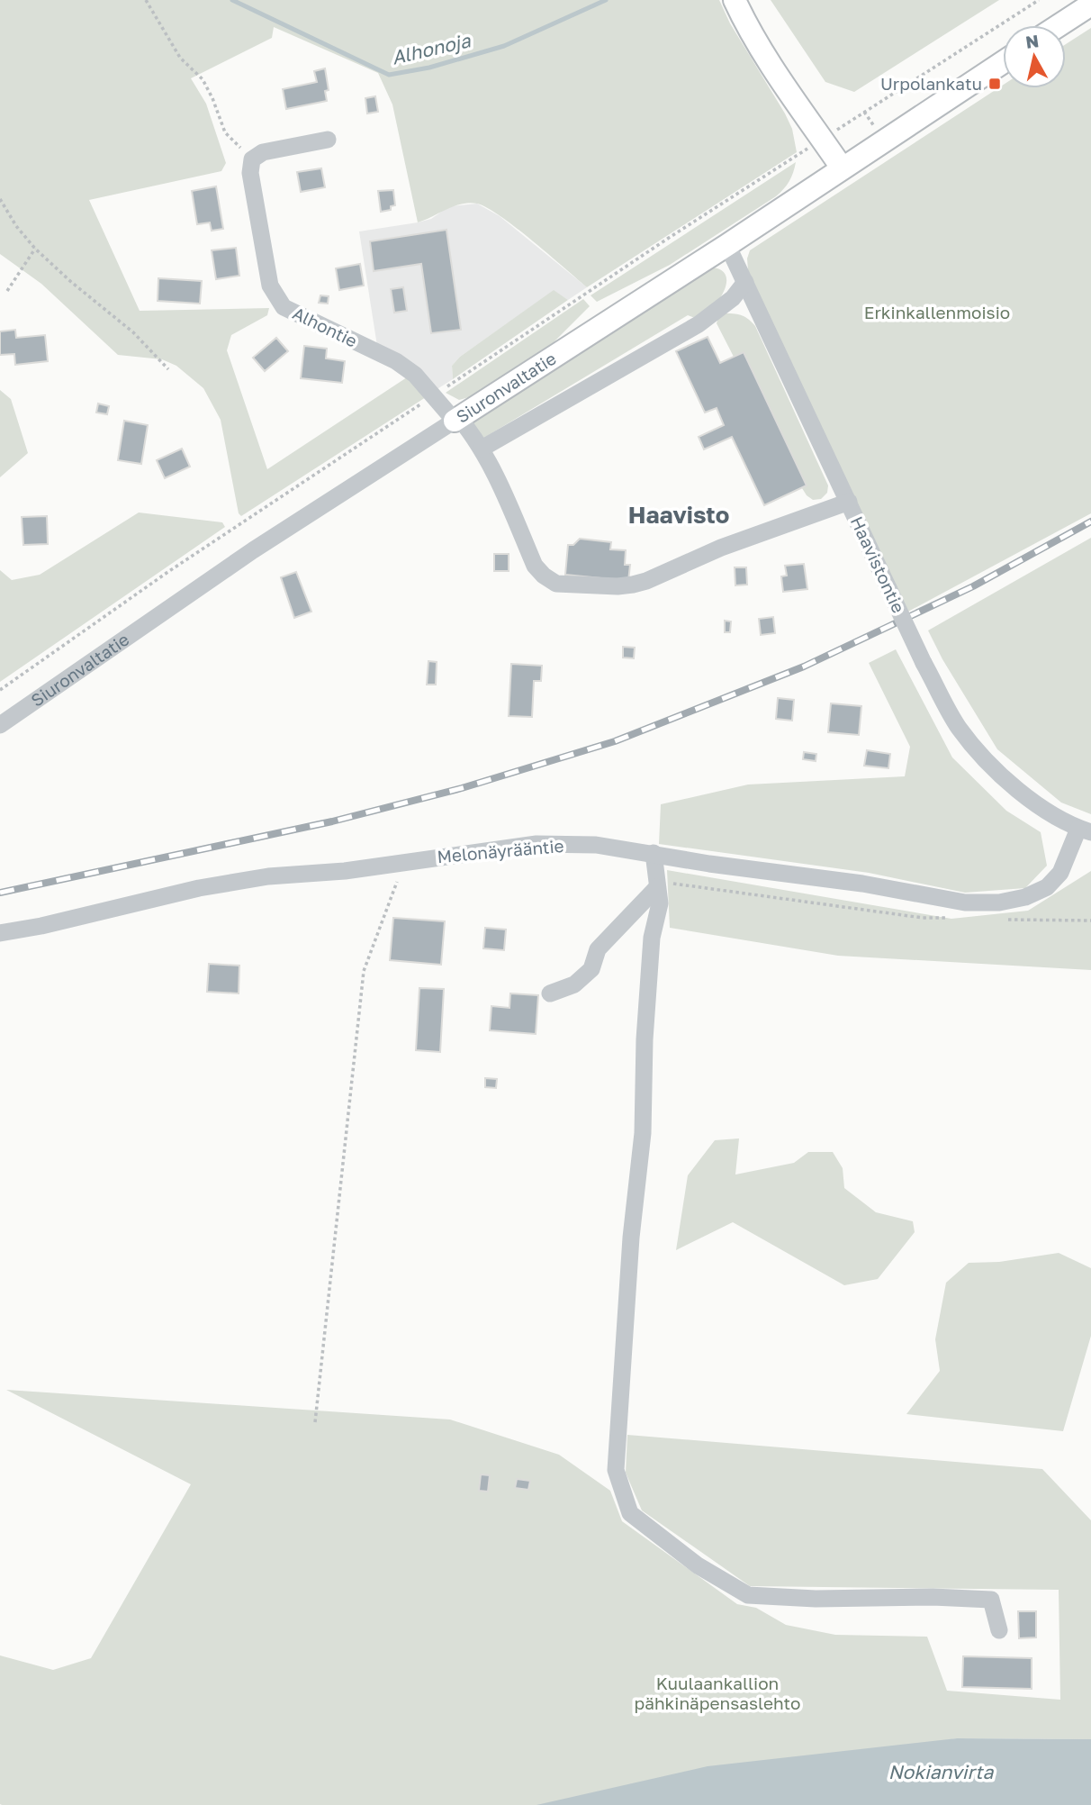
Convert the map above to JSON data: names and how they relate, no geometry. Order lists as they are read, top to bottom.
{
  "streets": {
    "main road": ["Siuronvaltatie"],
    "street": ["Alhontie", "Haavistontie", "Melonäyrääntie"]
  },
  "crossings": [
    ["Alhontie", "Siuronvaltatie"],
    ["Alhontie", "Haavistontie"],
    ["Siuronvaltatie", "Haavistontie"],
    ["Haavistontie", "Melonäyrääntie"]
  ],
  "districts": ["Haavisto"],
  "water": ["Alhonoja", "Nokianvirta"],
  "parks": ["Erkinkallenmoisio", "Kuulaankallion pähkinäpensaslehto"],
  "places": {
    "transit": ["Urpolankatu"]
  },
  "north": "top"
}
